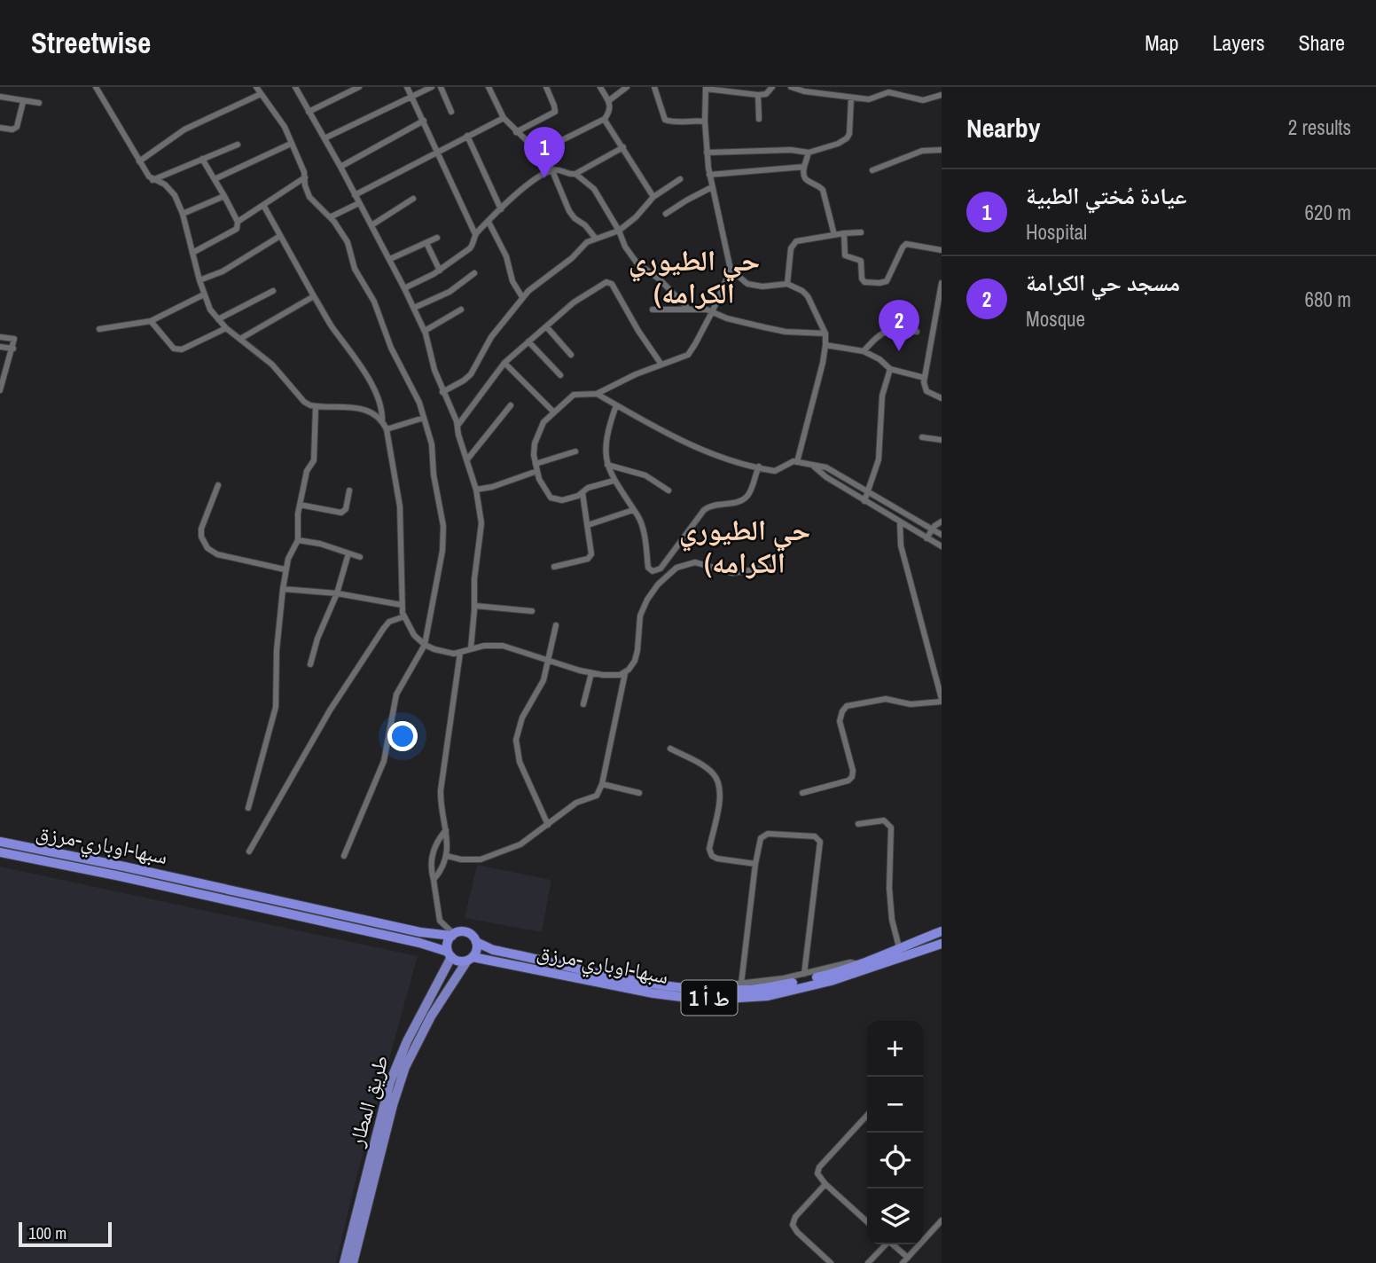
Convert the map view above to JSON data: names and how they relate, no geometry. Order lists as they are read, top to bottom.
{
  "streets": {
    "highway": ["سبها-اوباري-مرزق", "ط أ 1"],
    "main road": ["طريق المطار"]
  },
  "crossings": [
    ["سبها-اوباري-مرزق", "طريق المطار"]
  ],
  "districts": ["حي الطيوري (الكرامه", "حي الطيوري (الكرامه"],
  "scale_bar": "100 m",
  "page": {
    "header": "Streetwise",
    "nav": ["Map", "Layers", "Share"],
    "heading": ["Nearby", "2 results"],
    "pins": ["1", "2"],
    "list": [
      {
        "mark": "1",
        "name": "عيادة مُختي الطبية",
        "note": "Hospital",
        "value": "620 m"
      },
      {
        "mark": "2",
        "name": "مسجد حي الكرامة",
        "note": "Mosque",
        "value": "680 m"
      }
    ],
    "map_buttons": ["+", "−"],
    "scale": "100 m"
  }
}
